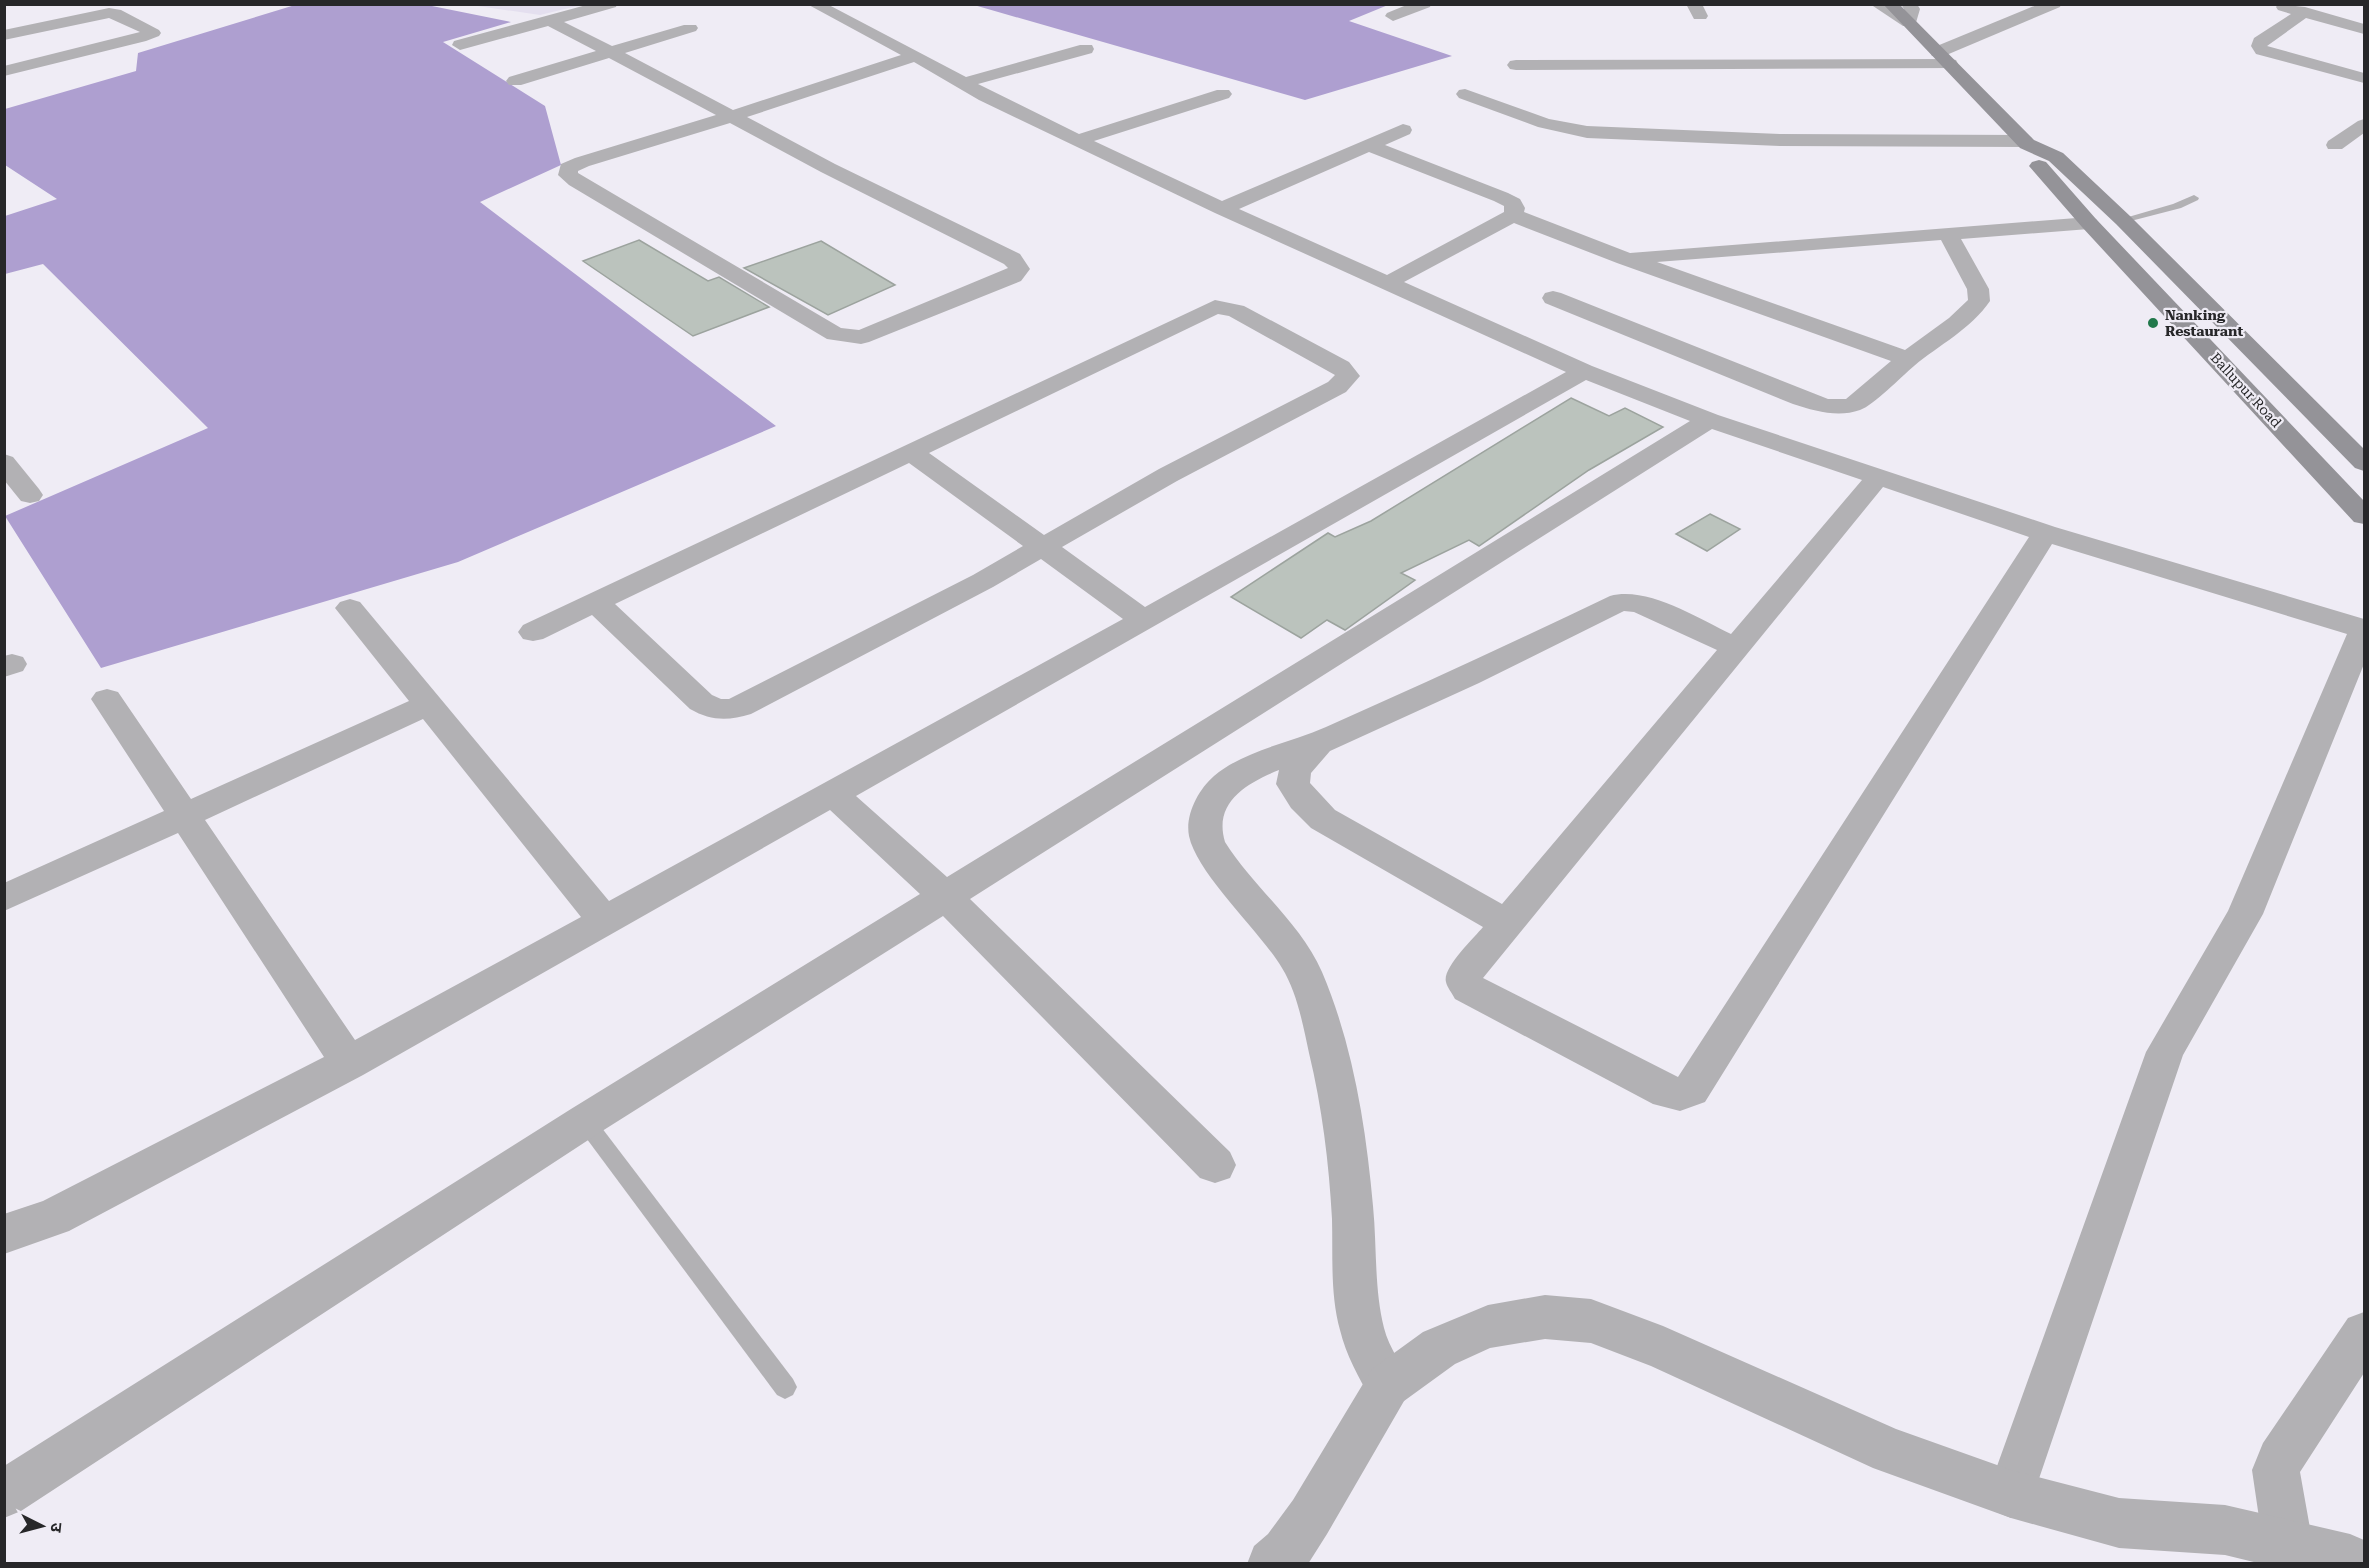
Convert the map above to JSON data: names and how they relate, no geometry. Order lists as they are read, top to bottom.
{
  "streets": {
    "main road": ["Ballupur Road"]
  },
  "places": ["Nanking Restaurant"],
  "north": "right"
}
